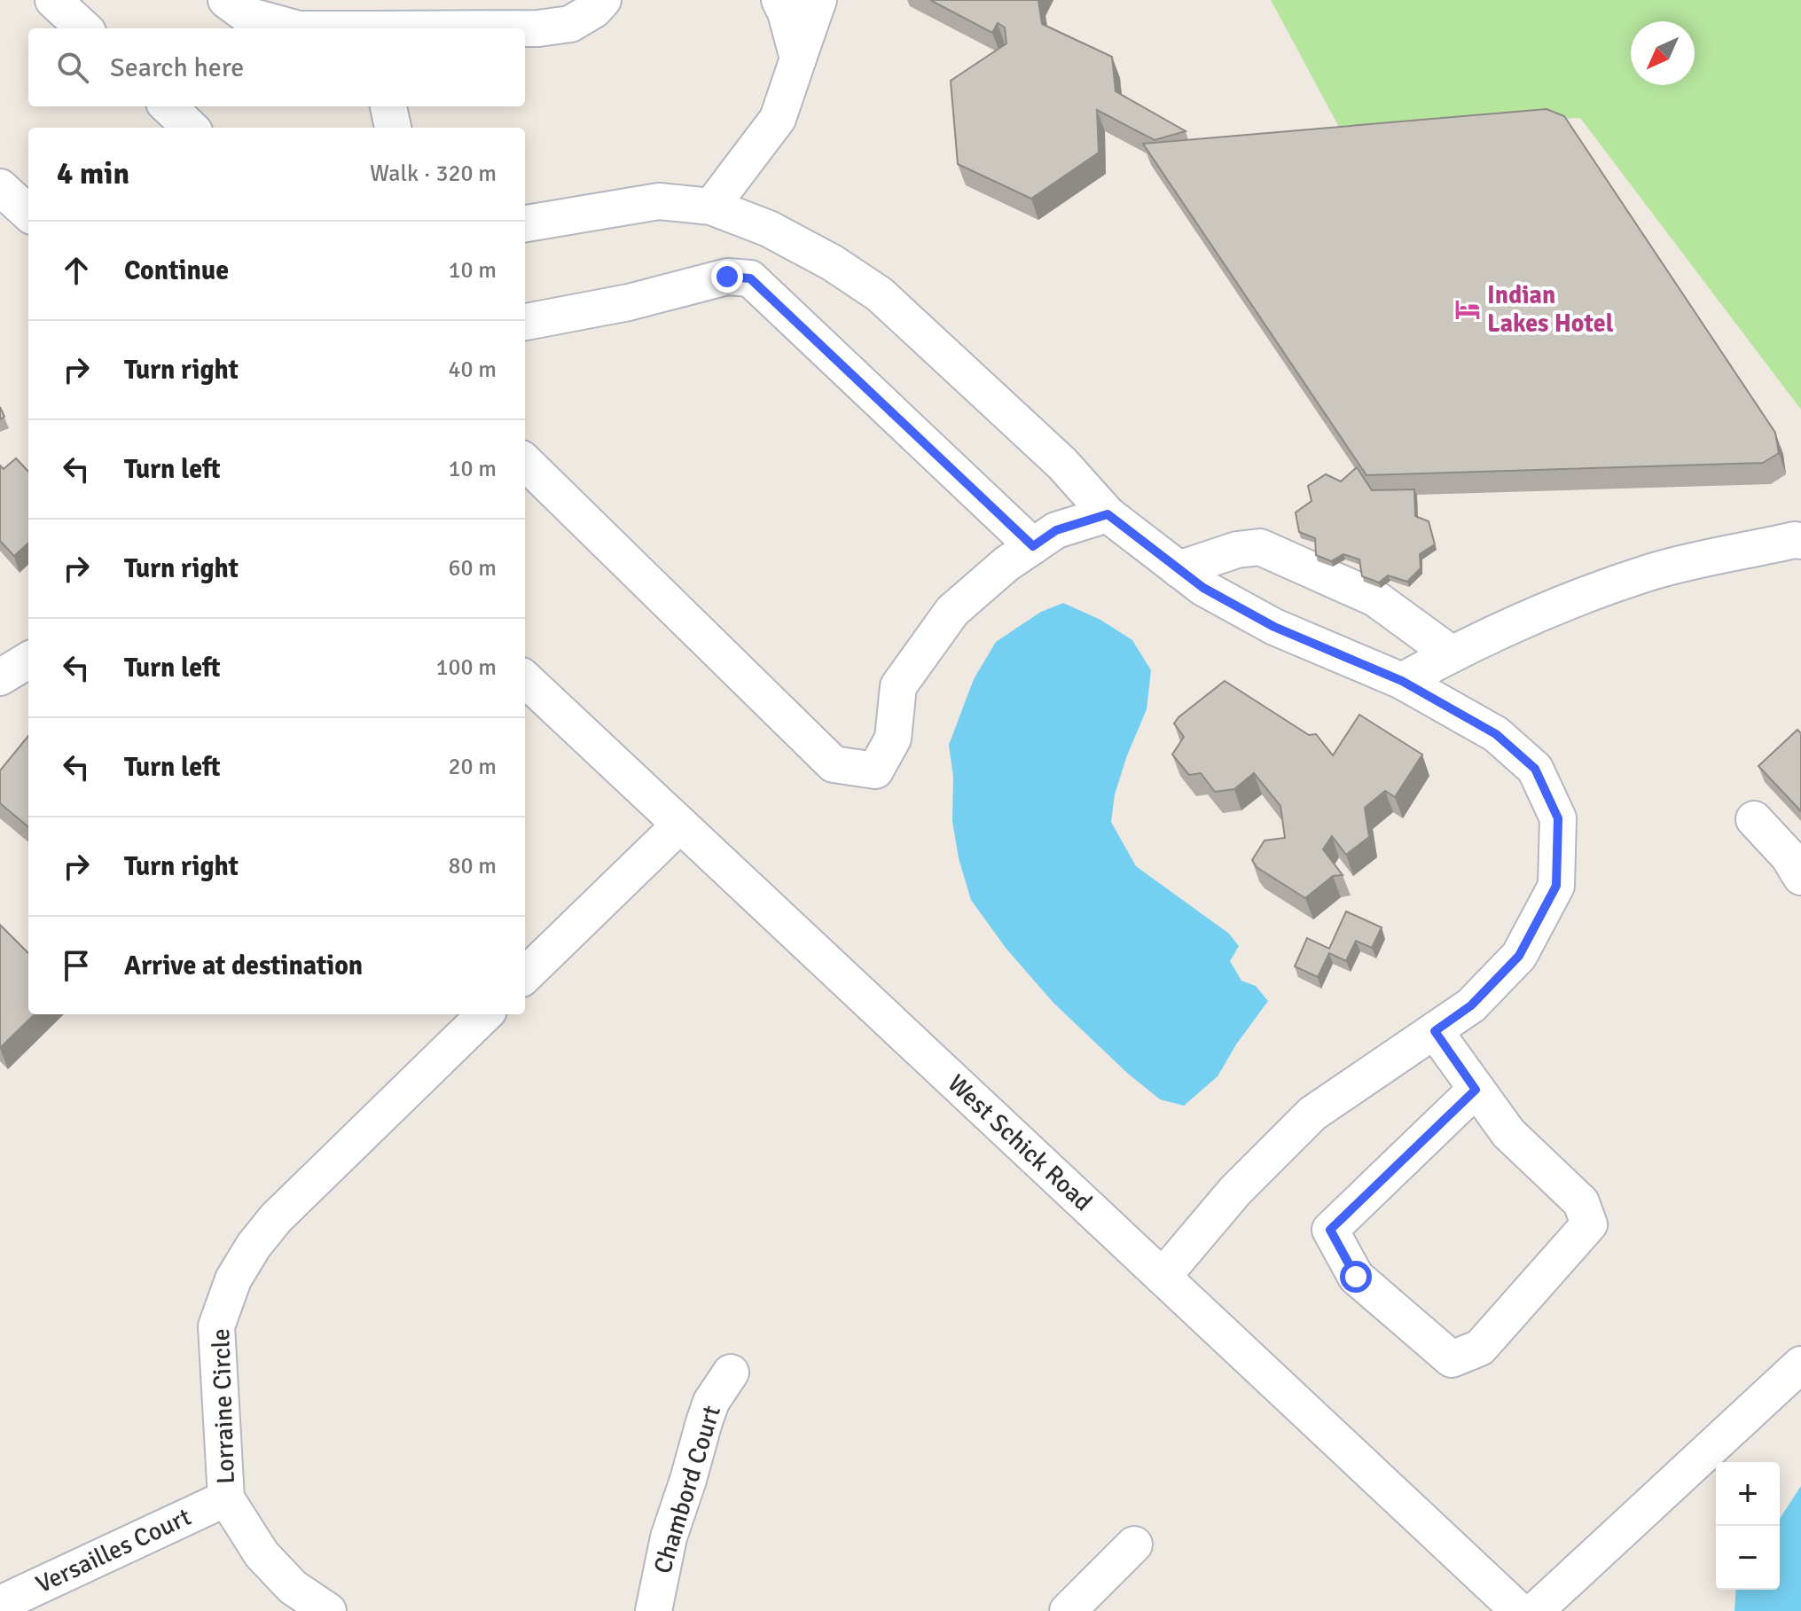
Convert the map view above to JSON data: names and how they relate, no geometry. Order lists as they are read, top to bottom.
{
  "streets": {
    "street": [
      "West Schick Road",
      "Lorraine Circle",
      "Chambord Court",
      "Versailles Court"
    ]
  },
  "crossings": [
    ["Lorraine Circle", "Versailles Court"]
  ],
  "places": {
    "hotel": ["Indian Lakes Hotel"]
  },
  "north": "bottom left",
  "page": {
    "search": "Search here",
    "heading": ["4 min", "Walk · 320 m"],
    "list": [
      ["Continue", "10 m"],
      ["Turn right", "40 m"],
      ["Turn left", "10 m"],
      ["Turn right", "60 m"],
      ["Turn left", "100 m"],
      ["Turn left", "20 m"],
      ["Turn right", "80 m"],
      "Arrive at destination"
    ],
    "map_buttons": ["+", "−"]
  }
}
